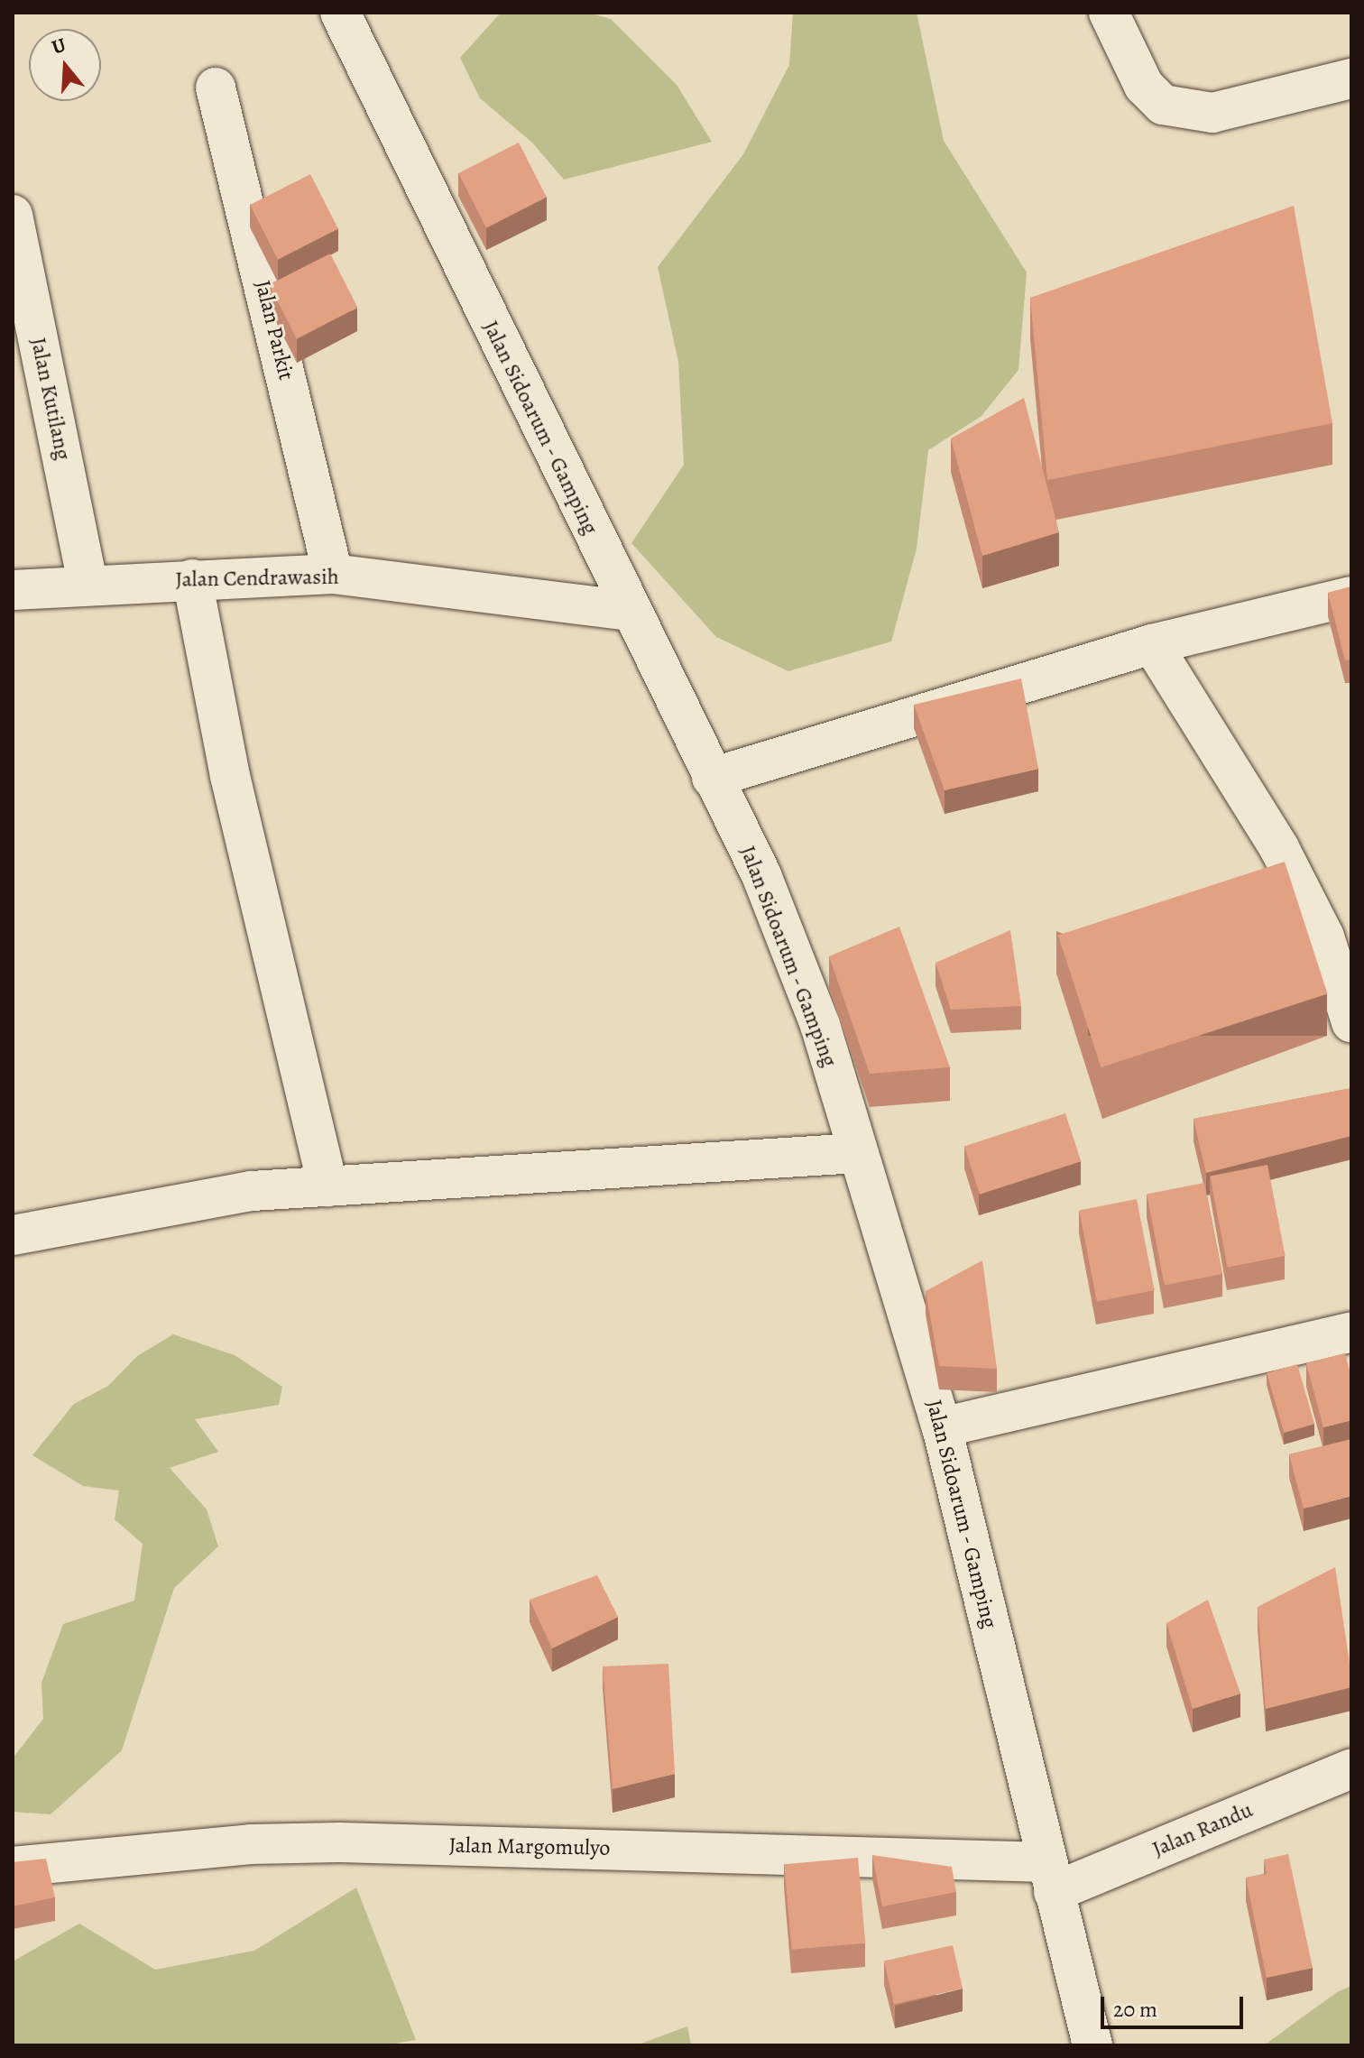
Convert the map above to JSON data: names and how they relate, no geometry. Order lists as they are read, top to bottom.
{
  "streets": {
    "street": [
      "Jalan Parkit",
      "Jalan Kutilang",
      "Jalan Sidoarum - Gamping",
      "Jalan Cendrawasih",
      "Jalan Randu",
      "Jalan Margomulyo"
    ]
  },
  "crossings": [
    ["Jalan Parkit", "Jalan Cendrawasih"],
    ["Jalan Kutilang", "Jalan Cendrawasih"],
    ["Jalan Sidoarum - Gamping", "Jalan Cendrawasih"],
    ["Jalan Sidoarum - Gamping", "Jalan Randu"],
    ["Jalan Sidoarum - Gamping", "Jalan Margomulyo"],
    ["Jalan Randu", "Jalan Margomulyo"]
  ],
  "scale_bar": "20 m",
  "north": "top"
}
